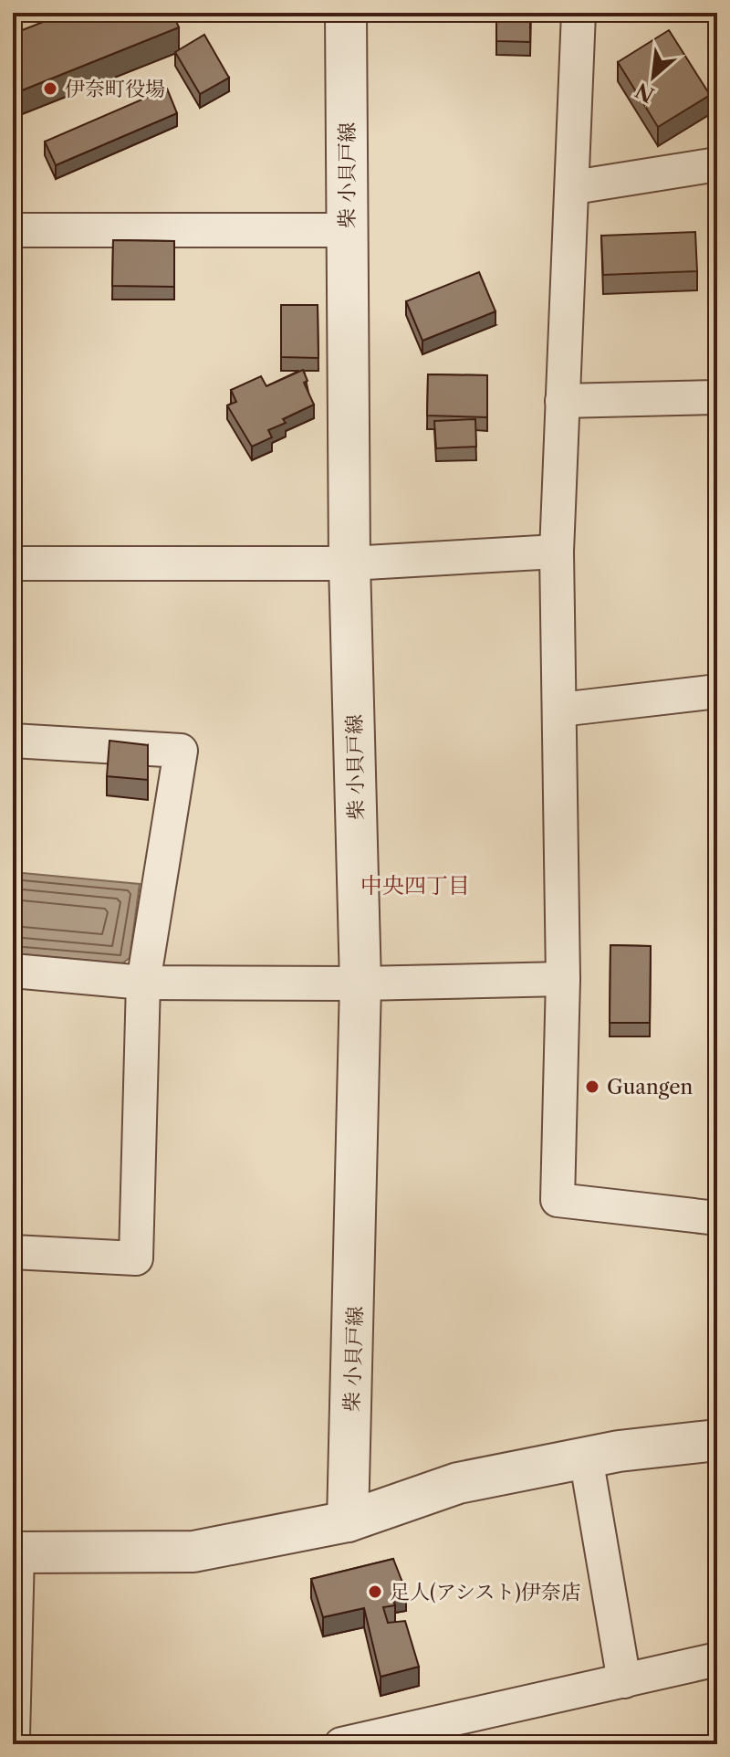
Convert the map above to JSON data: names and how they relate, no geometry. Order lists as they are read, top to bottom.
{
  "streets": {
    "street": ["柴 小貝戸線"]
  },
  "districts": ["中央四丁目"],
  "places": ["伊奈町役場", "Guangen", "足人(アシスト)伊奈店"],
  "north": "bottom left"
}
